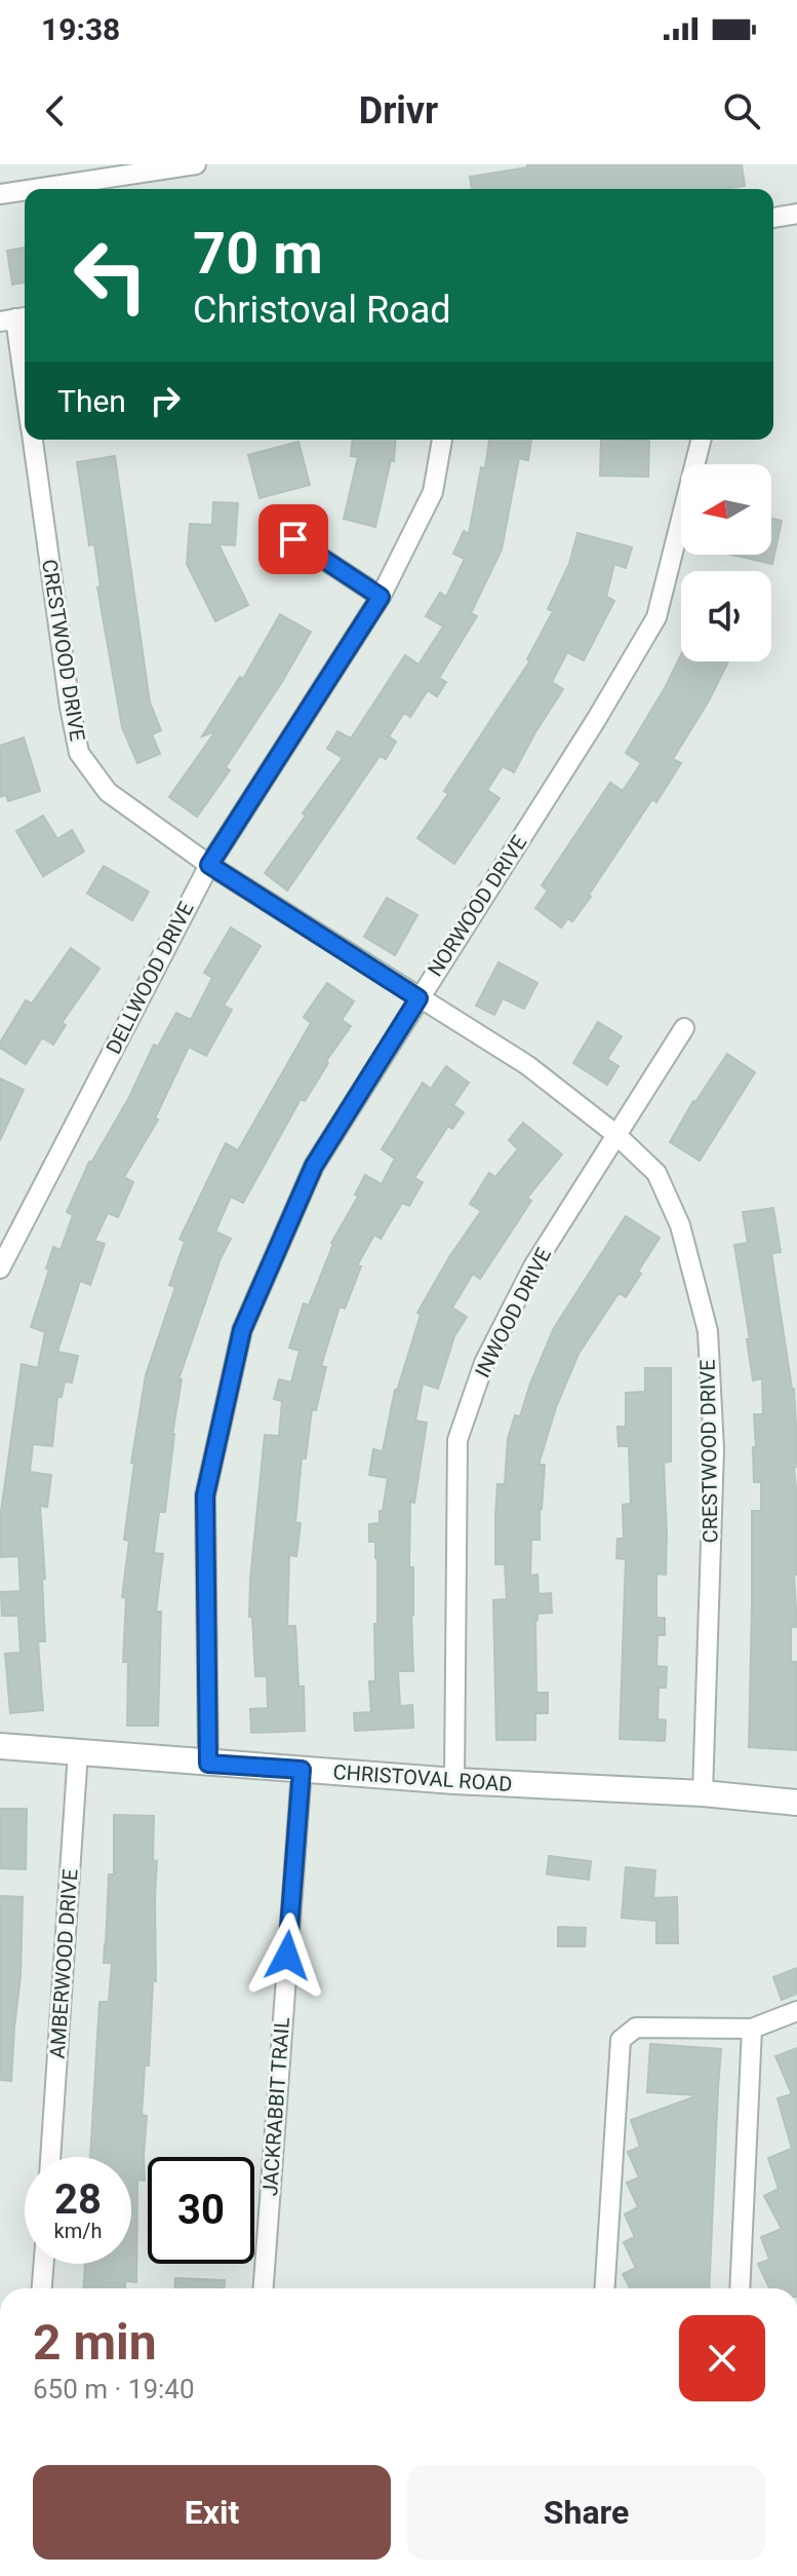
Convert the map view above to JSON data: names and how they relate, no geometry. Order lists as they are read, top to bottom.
{
  "streets": {
    "street": [
      "CRESTWOOD DRIVE",
      "NORWOOD DRIVE",
      "DELLWOOD DRIVE",
      "INWOOD DRIVE",
      "CHRISTOVAL ROAD",
      "AMBERWOOD DRIVE",
      "JACKRABBIT TRAIL"
    ]
  },
  "crossings": [
    ["CRESTWOOD DRIVE", "NORWOOD DRIVE"],
    ["CRESTWOOD DRIVE", "DELLWOOD DRIVE"],
    ["CRESTWOOD DRIVE", "INWOOD DRIVE"],
    ["CRESTWOOD DRIVE", "CHRISTOVAL ROAD"],
    ["NORWOOD DRIVE", "CHRISTOVAL ROAD"],
    ["INWOOD DRIVE", "CHRISTOVAL ROAD"],
    ["CHRISTOVAL ROAD", "AMBERWOOD DRIVE"],
    ["CHRISTOVAL ROAD", "JACKRABBIT TRAIL"]
  ],
  "north": "left",
  "page": {
    "status": "19:38",
    "header": "Drivr",
    "turn": ["70 m", "Christoval Road"],
    "then": "Then",
    "speed": "28 km/h",
    "limit": "30",
    "heading": ["2 min", "650 m · 19:40"],
    "buttons": ["Exit", "Share"]
  }
}
